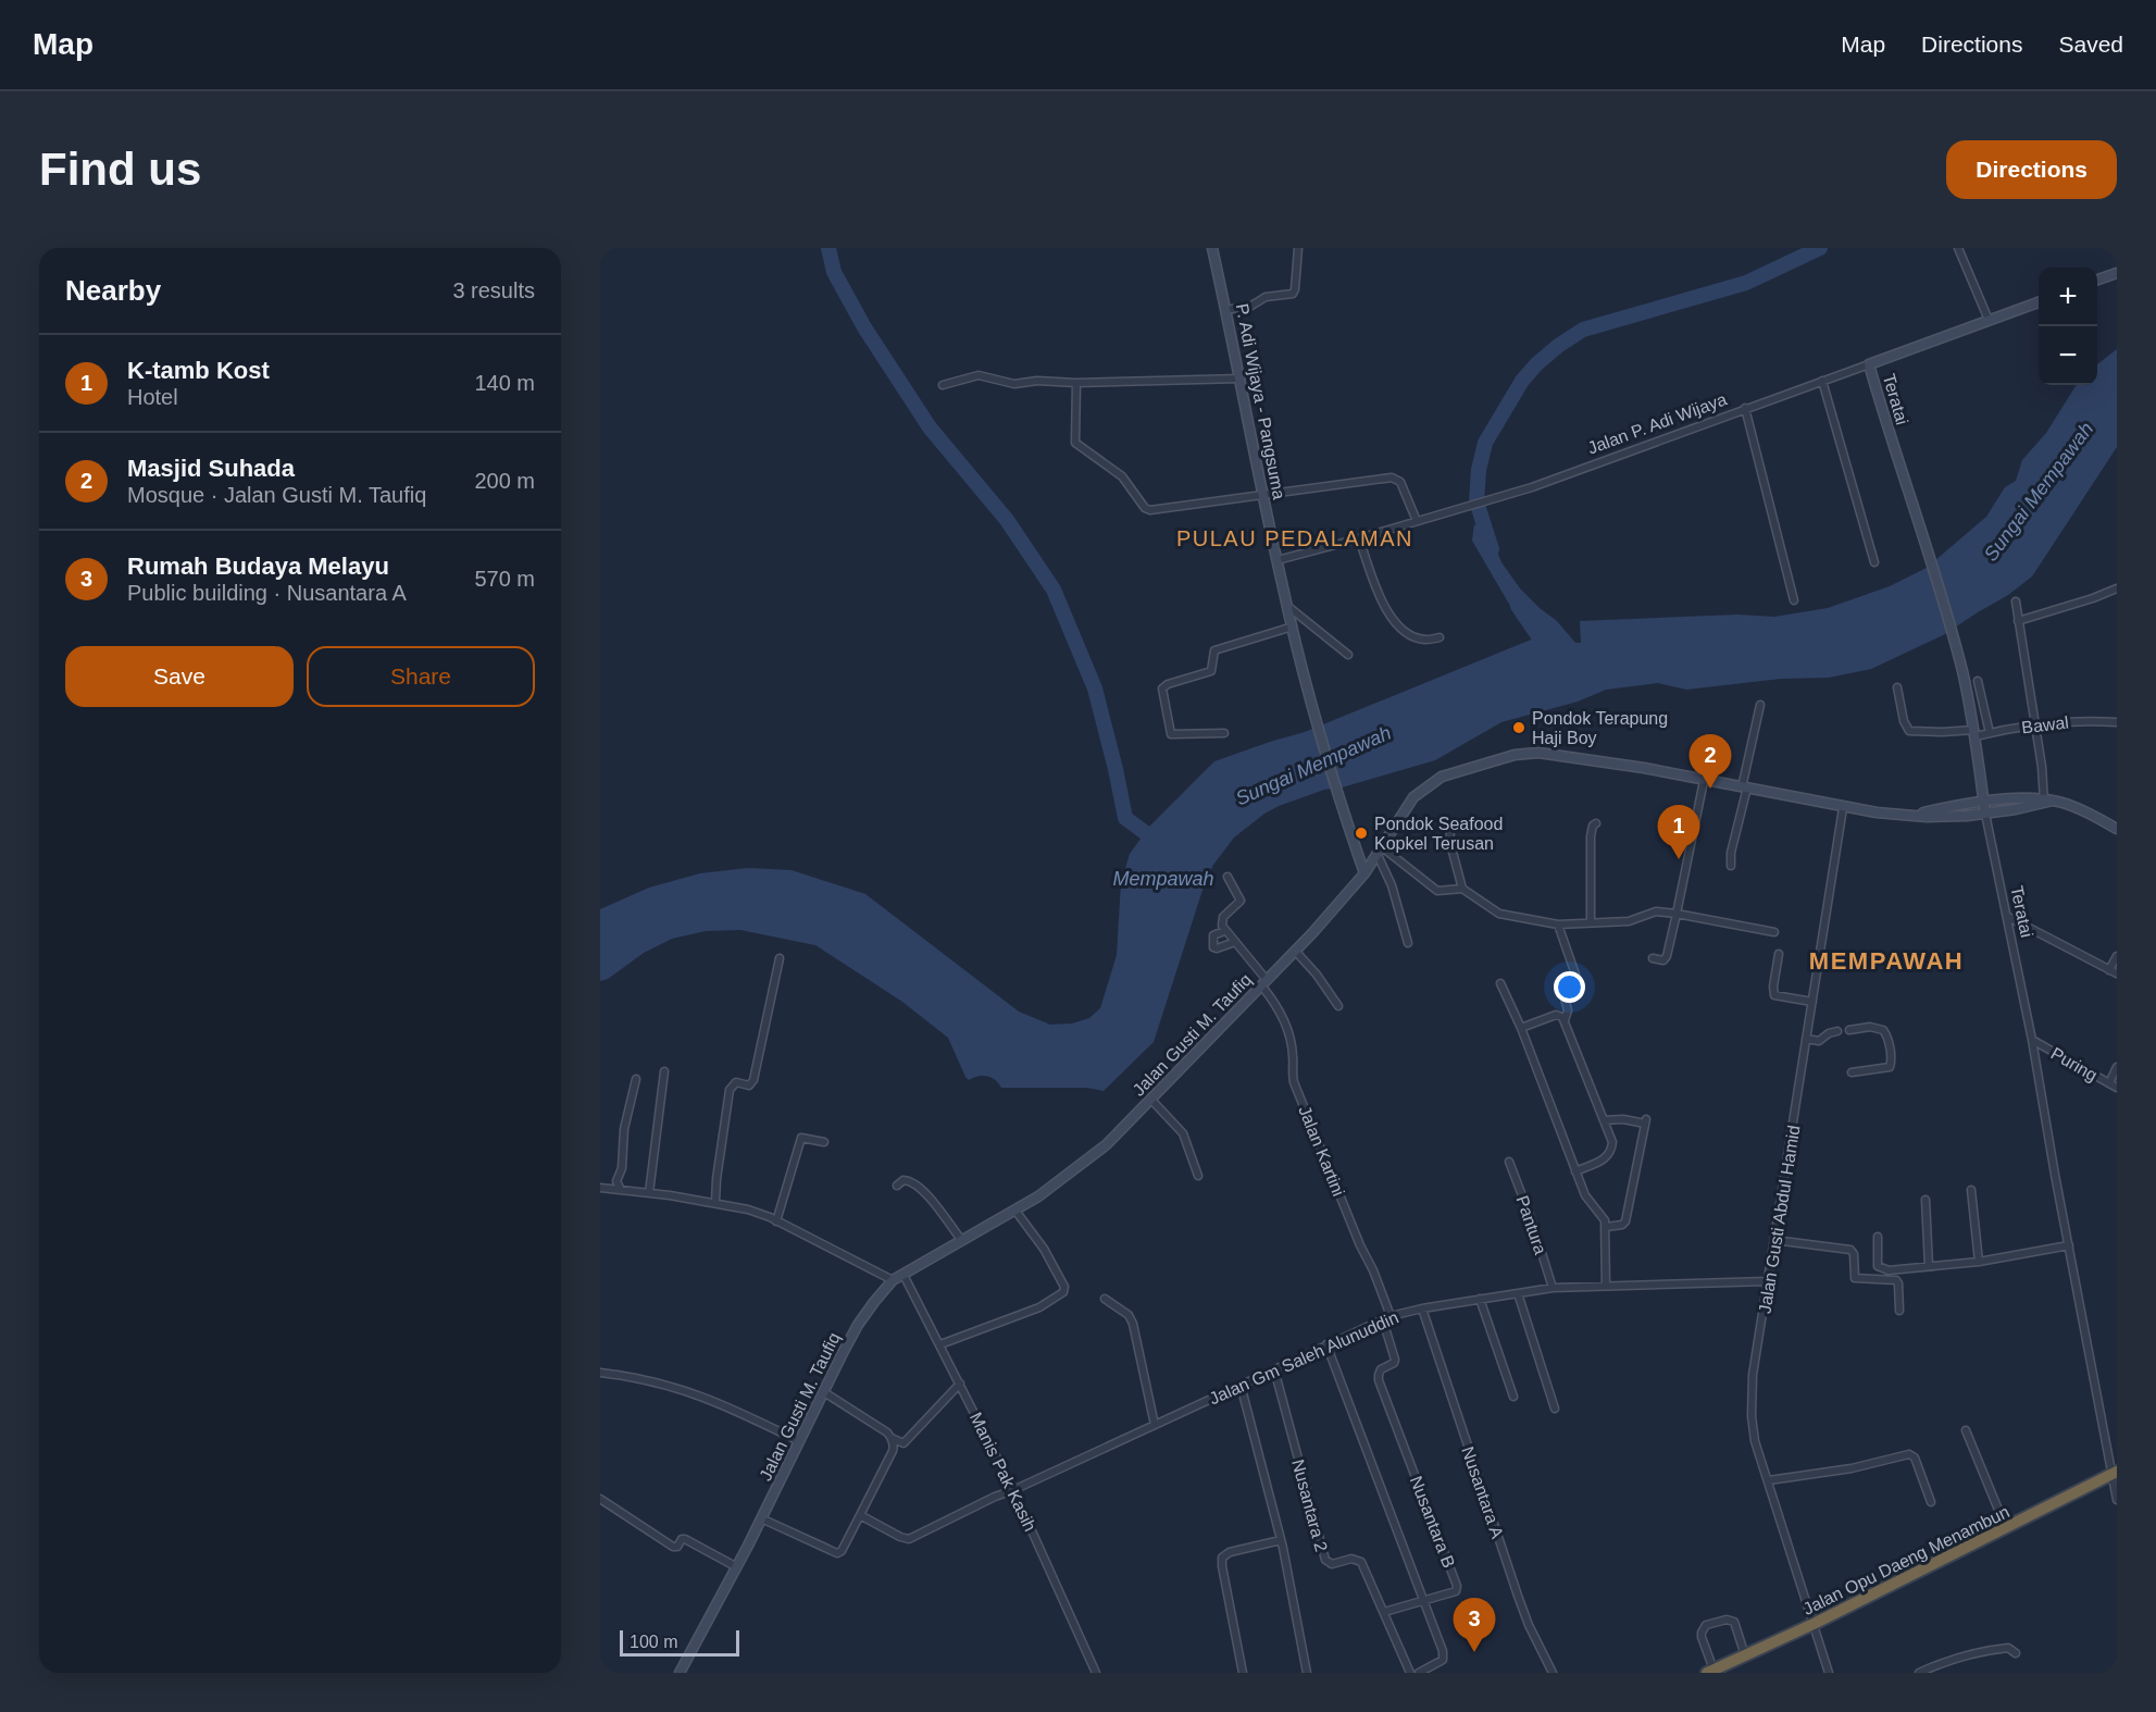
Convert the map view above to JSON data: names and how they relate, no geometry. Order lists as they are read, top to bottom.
{
  "streets": {
    "highway": ["Jalan Opu Daeng Menambun"],
    "main road": [
      "Teratai",
      "P. Adi Wijaya - Pangsuma",
      "Jalan P. Adi Wijaya",
      "Jalan Gusti M. Taufiq"
    ],
    "street": [
      "Bawal",
      "Puring",
      "Jalan Kartini",
      "Jalan Gusti Abdul Hamid",
      "Pantura",
      "Jalan Gm Saleh Alunuddin",
      "Manis Pak Kasih",
      "Nusantara A",
      "Nusantara 2",
      "Nusantara B"
    ]
  },
  "crossings": [
    ["Teratai", "Jalan P. Adi Wijaya"],
    ["Teratai", "Bawal"],
    ["Teratai", "Jalan Gusti M. Taufiq"],
    ["Teratai", "Puring"],
    ["Teratai", "Jalan Opu Daeng Menambun"],
    ["P. Adi Wijaya - Pangsuma", "Jalan P. Adi Wijaya"],
    ["P. Adi Wijaya - Pangsuma", "Jalan Gusti M. Taufiq"],
    ["Jalan Gusti M. Taufiq", "Jalan Kartini"],
    ["Jalan Gusti M. Taufiq", "Jalan Gusti Abdul Hamid"],
    ["Jalan Gusti M. Taufiq", "Manis Pak Kasih"],
    ["Jalan Kartini", "Jalan Gm Saleh Alunuddin"],
    ["Jalan Gusti Abdul Hamid", "Jalan Gm Saleh Alunuddin"],
    ["Jalan Gusti Abdul Hamid", "Jalan Opu Daeng Menambun"],
    ["Pantura", "Jalan Gm Saleh Alunuddin"],
    ["Jalan Gm Saleh Alunuddin", "Manis Pak Kasih"],
    ["Jalan Gm Saleh Alunuddin", "Nusantara A"],
    ["Jalan Gm Saleh Alunuddin", "Nusantara 2"],
    ["Jalan Gm Saleh Alunuddin", "Nusantara B"]
  ],
  "districts": ["PULAU PEDALAMAN", "MEMPAWAH"],
  "water": ["Sungai Mempawah", "Mempawah"],
  "places": ["Pondok Terapung Haji Boy", "Pondok Seafood Kopkel Terusan"],
  "scale_bar": "100 m",
  "page": {
    "header": "Map",
    "nav": ["Map", "Directions", "Saved"],
    "buttons": [
      "Directions",
      ["Save", "Share"]
    ],
    "title": "Find us",
    "heading": ["Nearby", "3 results"],
    "map_buttons": ["+", "−"],
    "list": [
      {
        "mark": "1",
        "name": "K-tamb Kost",
        "note": "Hotel",
        "value": "140 m"
      },
      {
        "mark": "2",
        "name": "Masjid Suhada",
        "note": "Mosque · Jalan Gusti M. Taufiq",
        "value": "200 m"
      },
      {
        "mark": "3",
        "name": "Rumah Budaya Melayu",
        "note": "Public building · Nusantara A",
        "value": "570 m"
      }
    ],
    "pins": ["2", "1", "3"],
    "scale": "100 m"
  }
}
